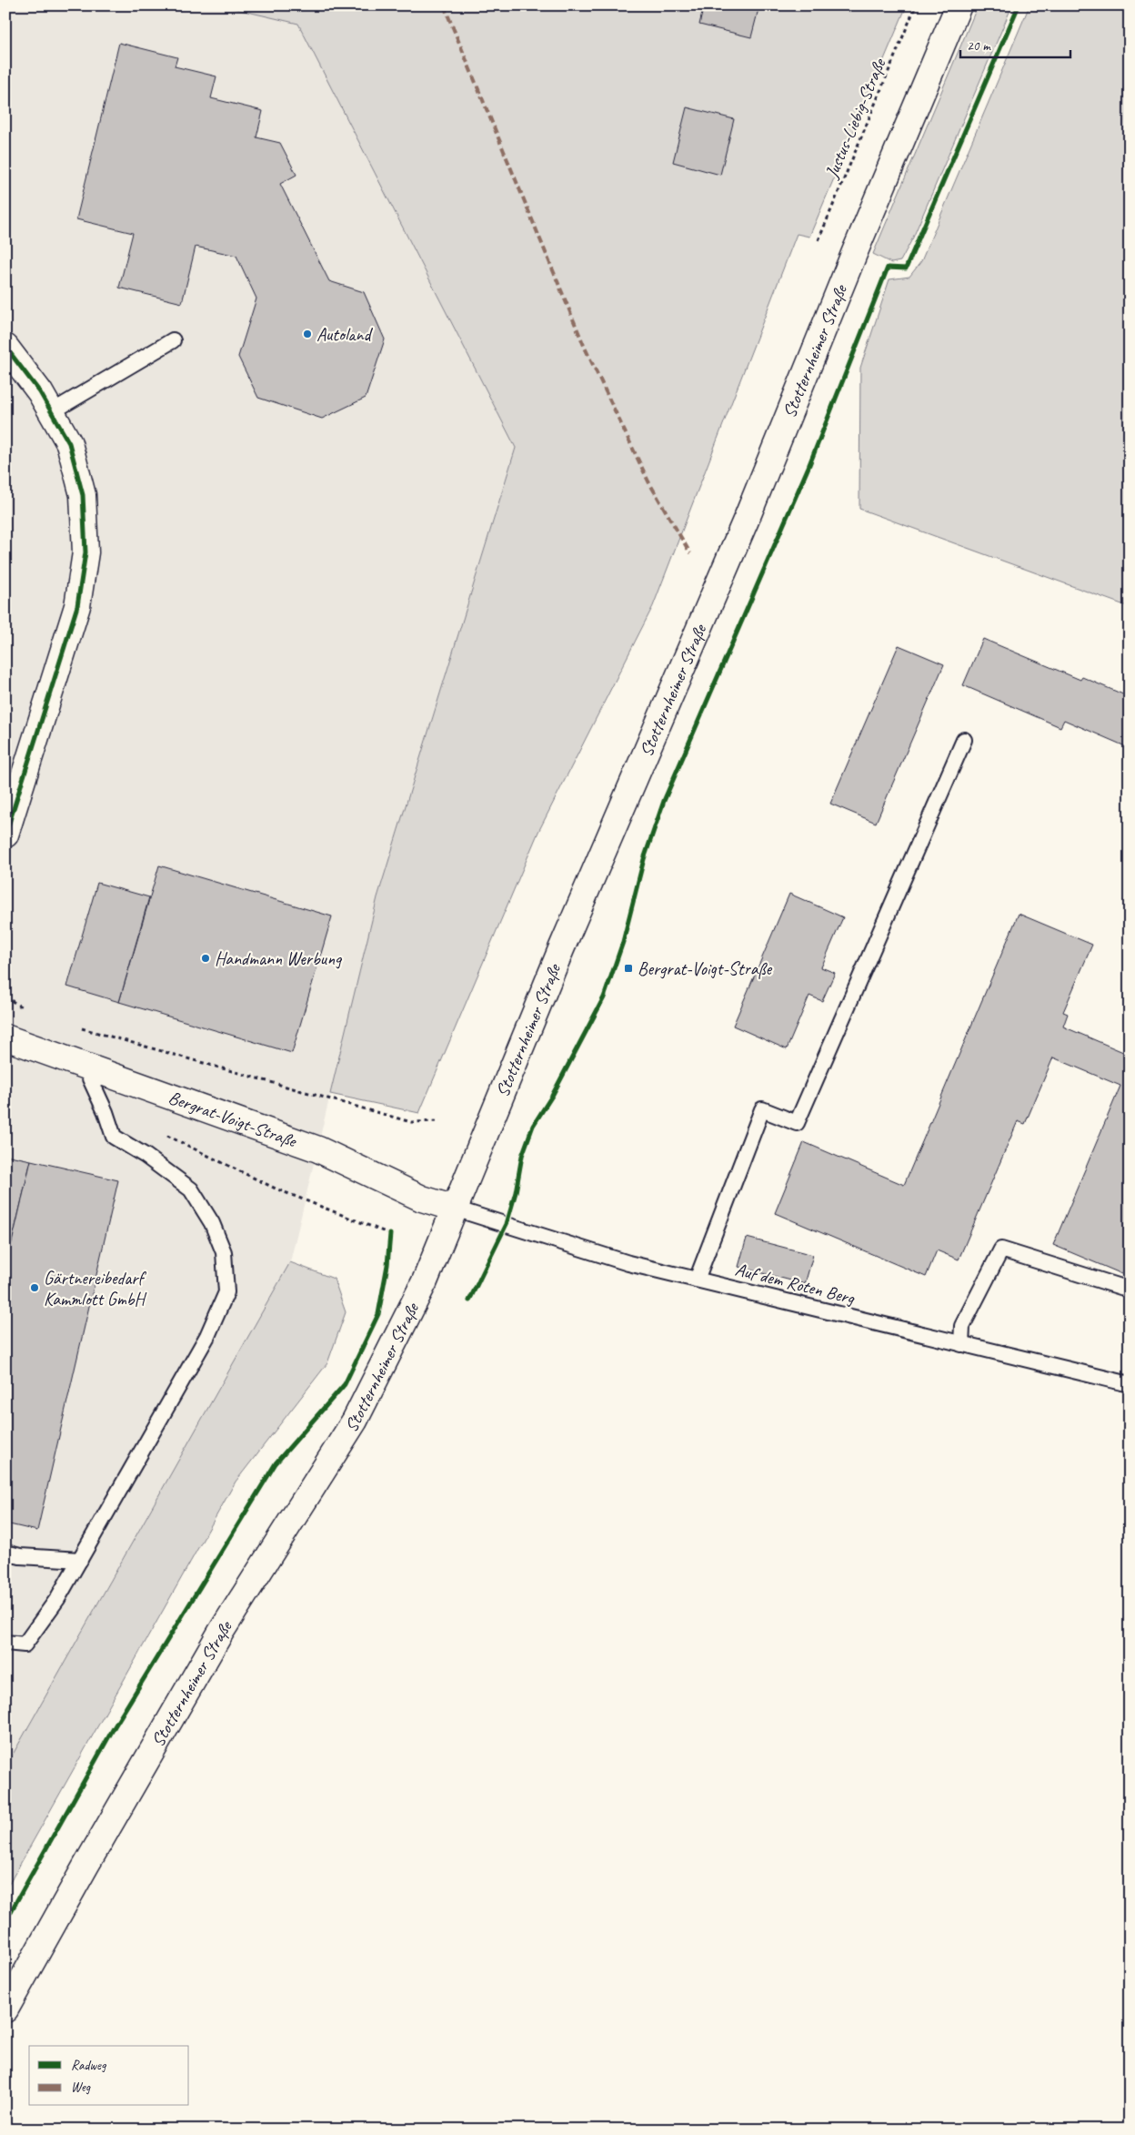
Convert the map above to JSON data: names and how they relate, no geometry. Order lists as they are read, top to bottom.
{
  "streets": {
    "main road": ["Stotternheimer Straße", "Bergrat-Voigt-Straße"],
    "lane": ["Auf dem Roten Berg"],
    "path": ["Justus-Liebig-Straße"]
  },
  "crossings": [
    ["Stotternheimer Straße", "Bergrat-Voigt-Straße"],
    ["Stotternheimer Straße", "Auf dem Roten Berg"],
    ["Bergrat-Voigt-Straße", "Auf dem Roten Berg"]
  ],
  "places": {
    "other": ["Autoland", "Handmann Werbung", "Gärtnereibedarf Kammlott GmbH"],
    "transit": ["Bergrat-Voigt-Straße"]
  },
  "legend": ["Radweg", "Weg"],
  "scale_bar": "20 m"
}
